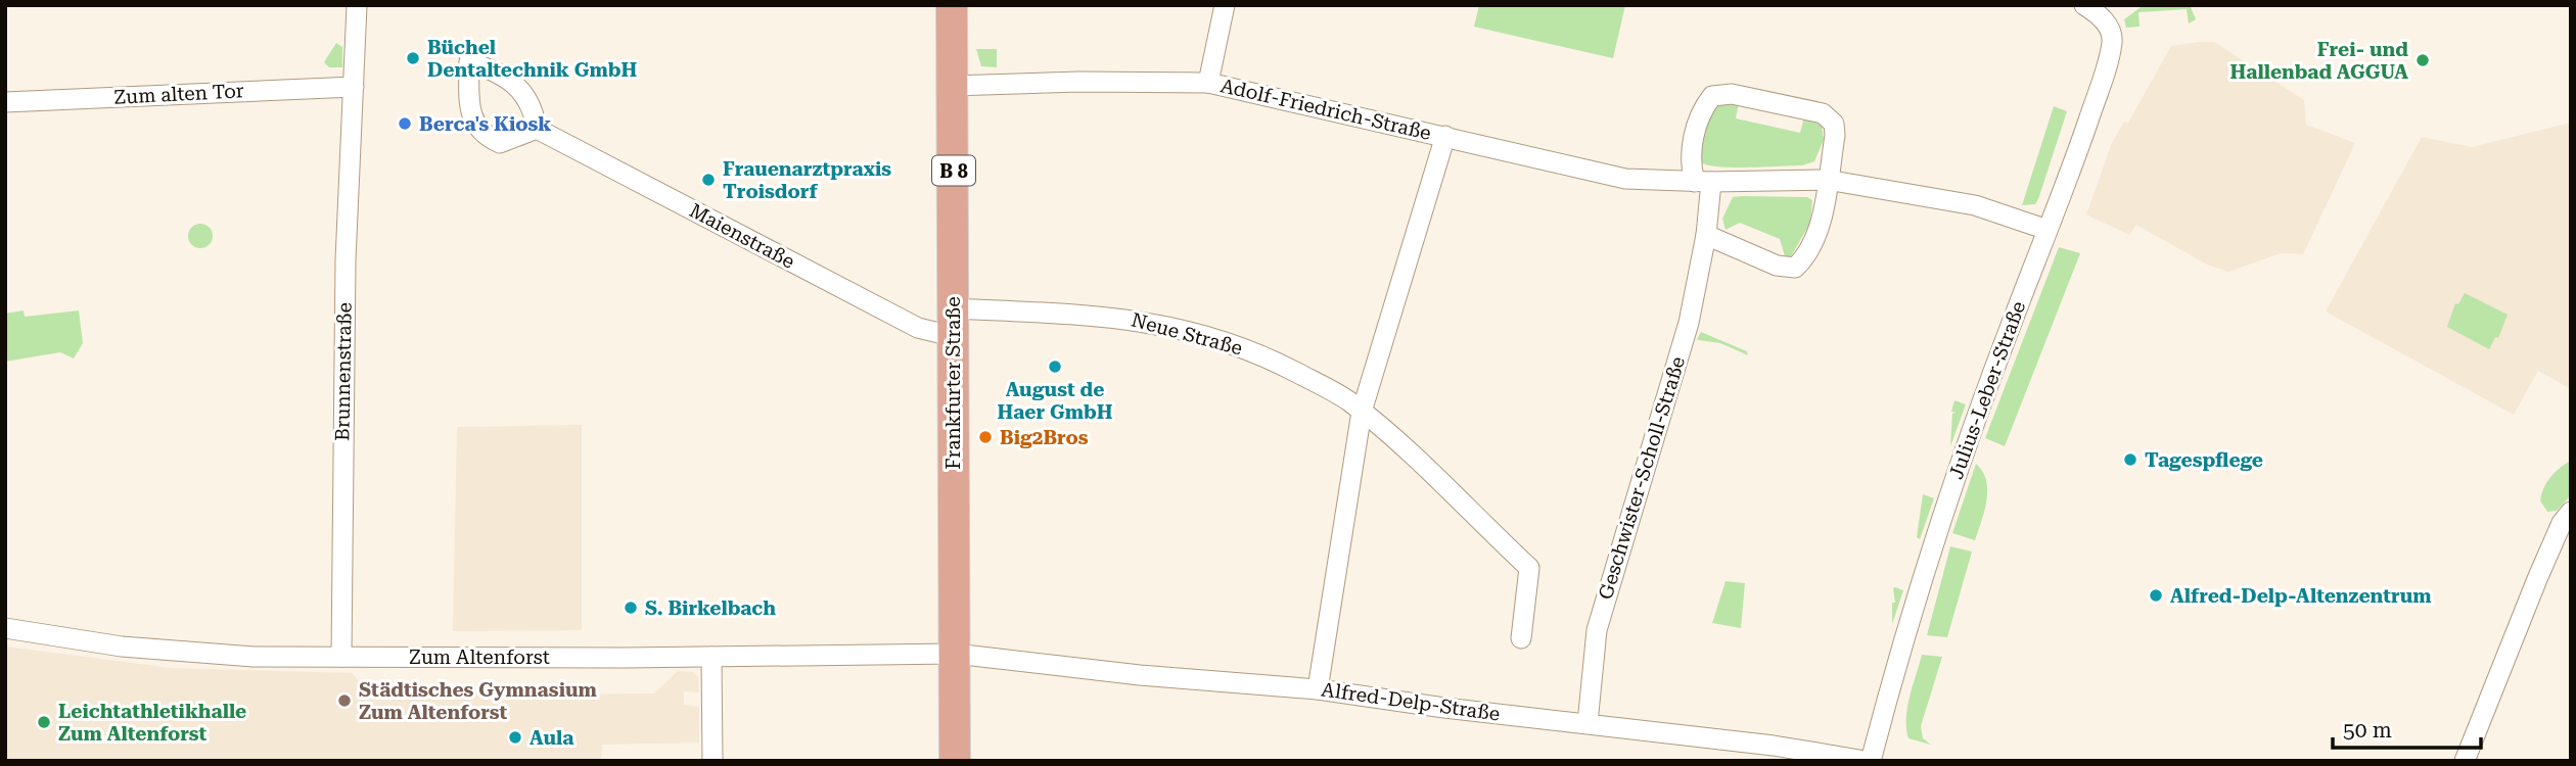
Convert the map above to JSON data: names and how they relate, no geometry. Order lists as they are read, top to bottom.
{
  "streets": {
    "main road": ["B 8", "Frankfurter Straße"],
    "street": [
      "Zum alten Tor",
      "Adolf-Friedrich-Straße",
      "Maienstraße",
      "Neue Straße",
      "Brunnenstraße",
      "Julius-Leber-Straße",
      "Geschwister-Scholl-Straße",
      "Zum Altenforst",
      "Alfred-Delp-Straße"
    ]
  },
  "crossings": [
    ["Zum alten Tor", "Brunnenstraße"],
    ["Adolf-Friedrich-Straße", "Frankfurter Straße"],
    ["Adolf-Friedrich-Straße", "Julius-Leber-Straße"],
    ["Adolf-Friedrich-Straße", "Geschwister-Scholl-Straße"],
    ["Maienstraße", "Neue Straße"],
    ["Maienstraße", "Frankfurter Straße"],
    ["Neue Straße", "Frankfurter Straße"],
    ["Brunnenstraße", "Zum Altenforst"],
    ["Frankfurter Straße", "Zum Altenforst"],
    ["Frankfurter Straße", "Alfred-Delp-Straße"],
    ["Julius-Leber-Straße", "Alfred-Delp-Straße"],
    ["Geschwister-Scholl-Straße", "Alfred-Delp-Straße"],
    ["Zum Altenforst", "Alfred-Delp-Straße"]
  ],
  "places": [
    "Büchel Dentaltechnik GmbH",
    "Frei- und Hallenbad AGGUA",
    "Berca's Kiosk",
    "Frauenarztpraxis Troisdorf",
    "August de Haer GmbH",
    "Big2Bros",
    "Tagespflege",
    "Alfred-Delp-Altenzentrum",
    "S. Birkelbach",
    "Städtisches Gymnasium Zum Altenforst",
    "Leichtathletikhalle Zum Altenforst",
    "Aula"
  ],
  "scale_bar": "50 m"
}
